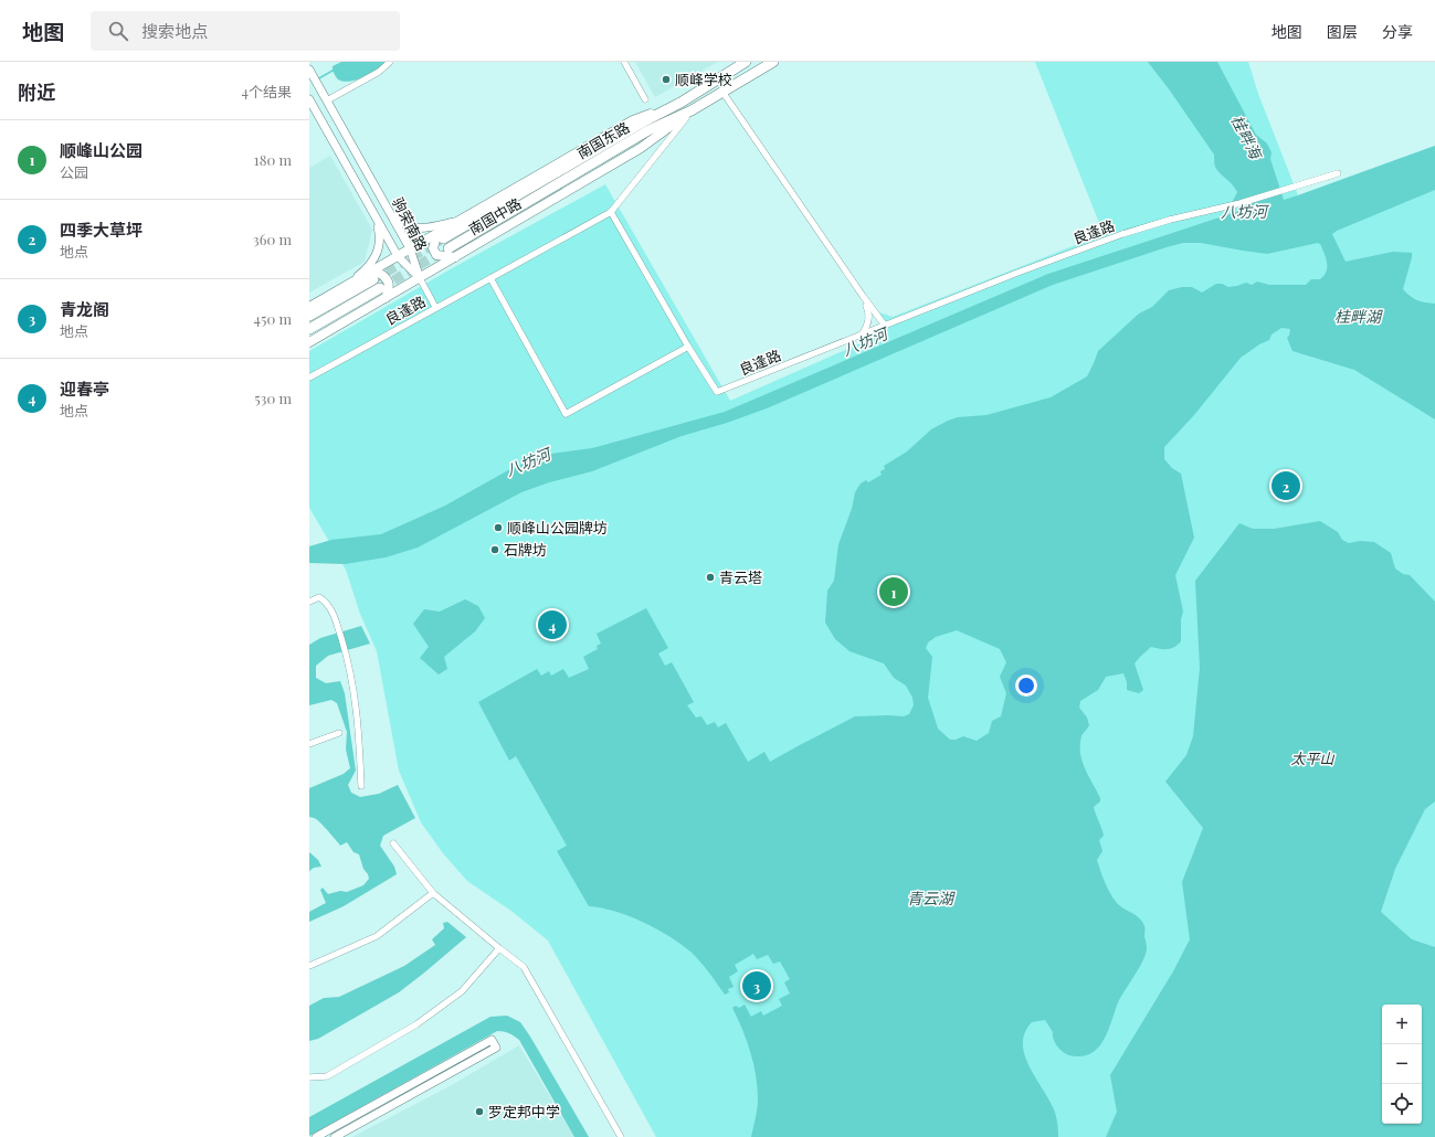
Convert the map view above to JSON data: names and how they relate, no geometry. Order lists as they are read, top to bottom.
{
  "streets": {
    "highway": ["南国东路"],
    "main road": ["南国中路"],
    "street": ["驹荣南路", "良逢路"]
  },
  "crossings": [
    ["南国东路", "南国中路"],
    ["南国中路", "驹荣南路"]
  ],
  "water": [
    "桂畔海",
    "八坊河",
    "桂畔湖",
    "青云湖"
  ],
  "parks": ["太平山"],
  "places": [
    "顺峰学校",
    "顺峰山公园牌坊",
    "石牌坊",
    "青云塔",
    "罗定邦中学"
  ],
  "page": {
    "header": "地图",
    "search": "搜索地点",
    "nav": ["地图", "图层", "分享"],
    "heading": ["附近", "4个结果"],
    "list": [
      {
        "mark": "1",
        "name": "顺峰山公园",
        "note": "公园",
        "value": "180 m"
      },
      {
        "mark": "2",
        "name": "四季大草坪",
        "note": "地点",
        "value": "360 m"
      },
      {
        "mark": "3",
        "name": "青龙阁",
        "note": "地点",
        "value": "450 m"
      },
      {
        "mark": "4",
        "name": "迎春亭",
        "note": "地点",
        "value": "530 m"
      }
    ],
    "pins": [
      "2",
      "1",
      "4",
      "3"
    ],
    "map_buttons": ["+", "−"]
  }
}
